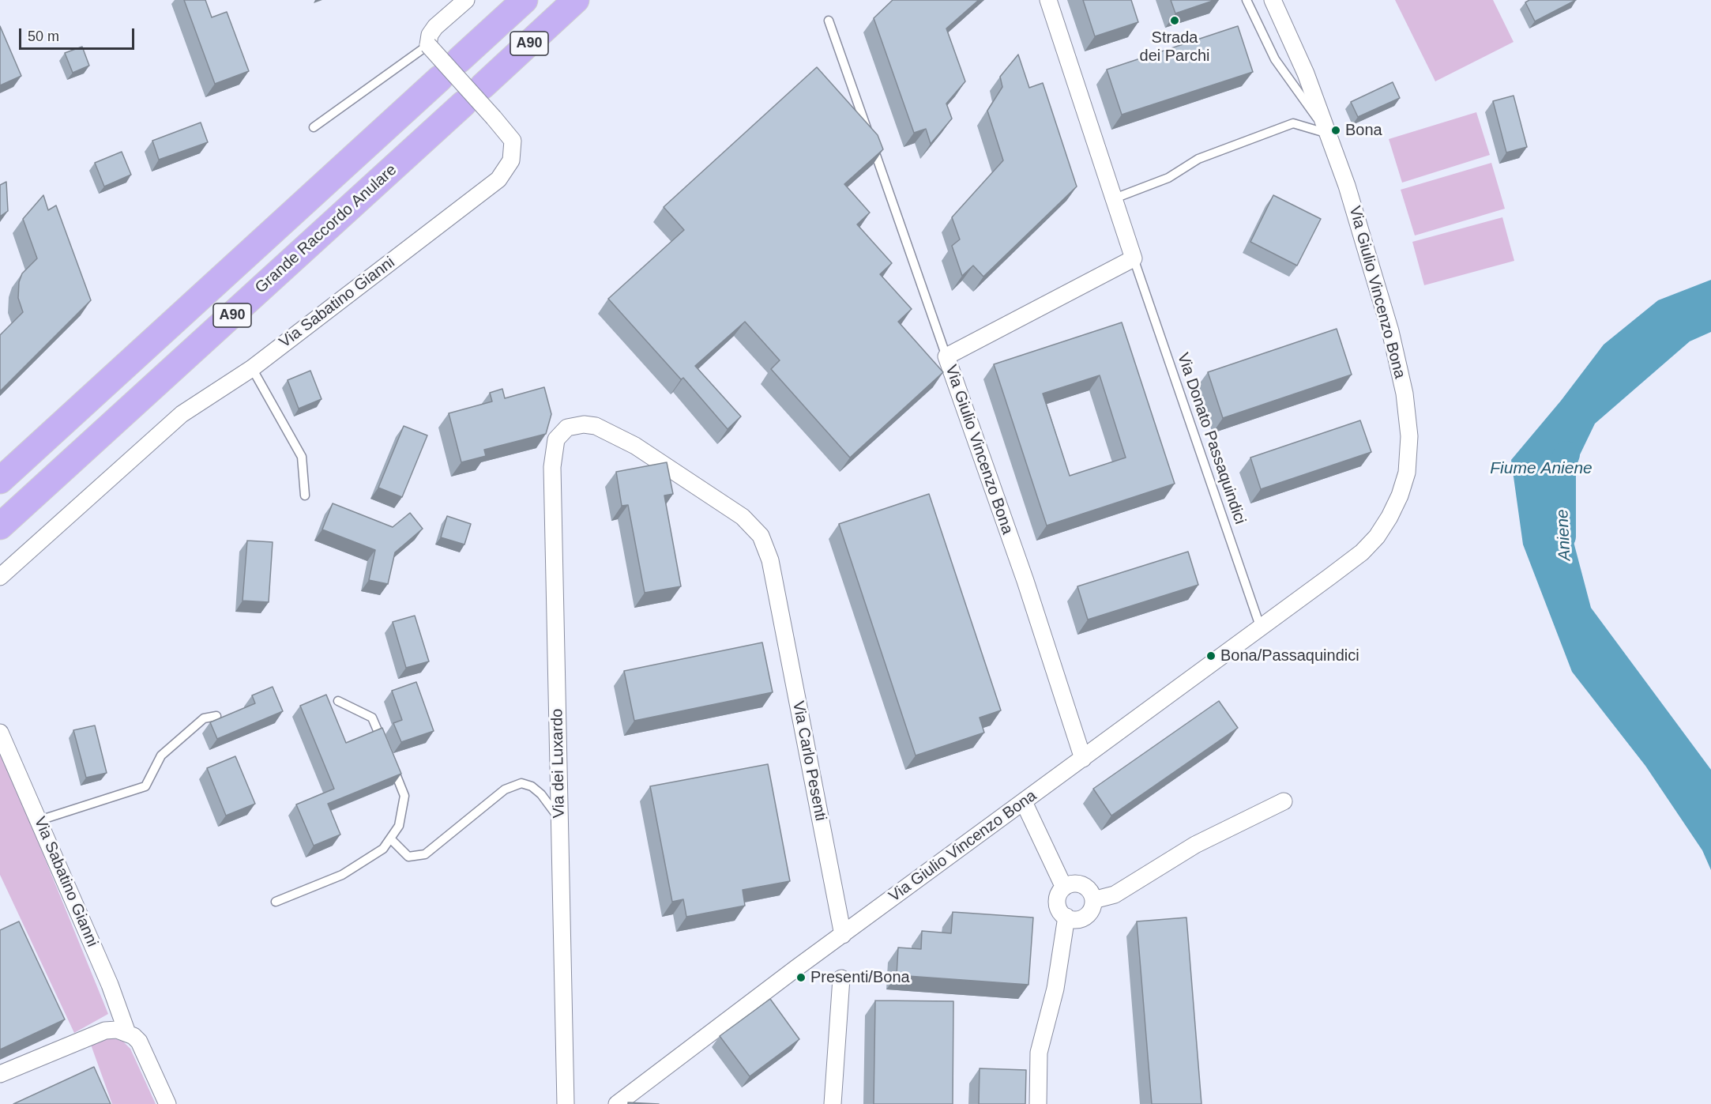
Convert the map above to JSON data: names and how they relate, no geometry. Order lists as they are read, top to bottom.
{
  "streets": {
    "highway": ["A90", "Grande Raccordo Anulare"],
    "street": [
      "Via Giulio Vincenzo Bona",
      "Via Sabatino Gianni",
      "Via Carlo Pesenti",
      "Via dei Luxardo"
    ],
    "lane": ["Via Donato Passaquindici"]
  },
  "crossings": [
    ["Via Giulio Vincenzo Bona", "Via Donato Passaquindici"],
    ["Via Giulio Vincenzo Bona", "Via Carlo Pesenti"],
    ["Via Carlo Pesenti", "Via dei Luxardo"]
  ],
  "water": ["Fiume Aniene", "Aniene"],
  "places": [
    "Strada dei Parchi",
    "Bona",
    "Bona/Passaquindici",
    "Presenti/Bona"
  ],
  "scale_bar": "50 m"
}
